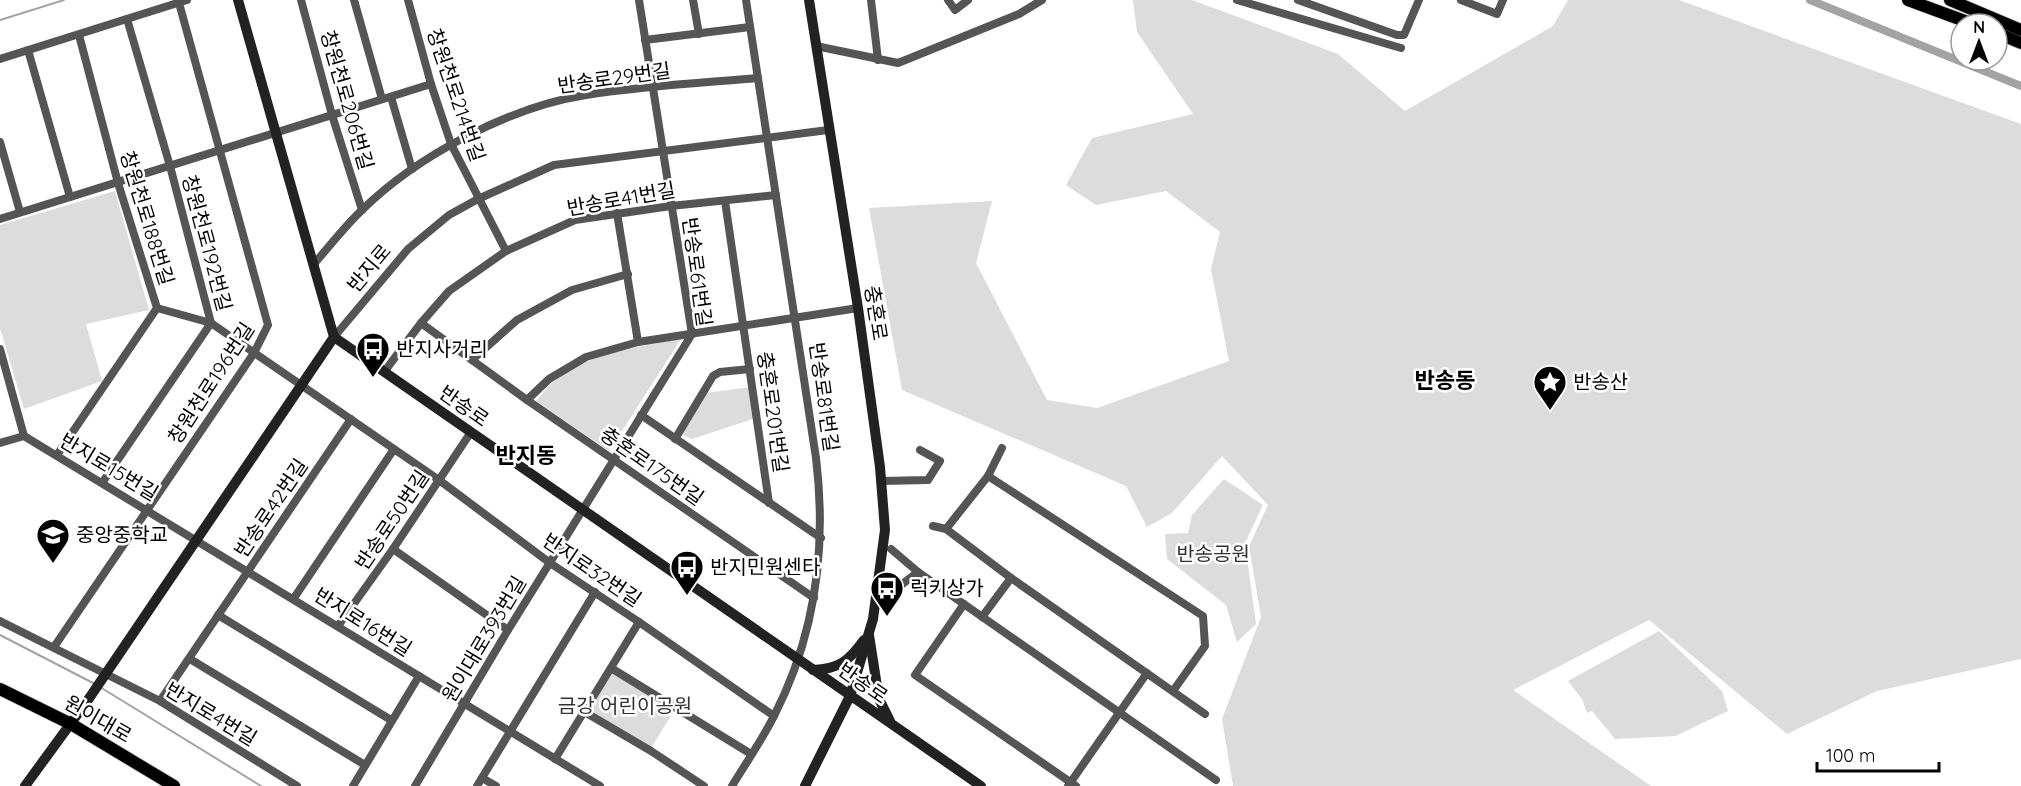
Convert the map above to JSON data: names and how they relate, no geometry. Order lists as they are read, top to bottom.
{
  "streets": {
    "main road": ["원이대로"],
    "street": [
      "반송로29번길",
      "창원천로214번길",
      "창원천로206번길",
      "반송로41번길",
      "창원천로188번길",
      "창원천로192번길",
      "반지로",
      "반송로61번길",
      "충혼로",
      "창원천로196번길",
      "반송로81번길",
      "반송로",
      "충혼로201번길",
      "충혼로175번길",
      "반지로15번길",
      "반송로42번길",
      "반송로50번길",
      "반지로32번길",
      "반지로16번길",
      "원이대로393번길",
      "반지로4번길"
    ]
  },
  "crossings": [
    ["반송로29번길", "창원천로214번길"],
    ["반송로29번길", "창원천로206번길"],
    ["반송로29번길", "반송로61번길"],
    ["반송로29번길", "반송로81번길"],
    ["창원천로214번길", "반송로41번길"],
    ["창원천로214번길", "반지로"],
    ["반송로41번길", "반송로61번길"],
    ["반송로41번길", "반송로81번길"],
    ["반송로41번길", "반송로"],
    ["반송로41번길", "충혼로201번길"],
    ["반송로41번길", "충혼로175번길"],
    ["창원천로188번길", "반지로15번길"],
    ["창원천로192번길", "반지로15번길"],
    ["창원천로192번길", "반지로32번길"],
    ["반지로", "반송로61번길"],
    ["반지로", "충혼로"],
    ["반지로", "반송로81번길"],
    ["반지로", "반송로"],
    ["반지로", "반지로15번길"],
    ["반지로", "반지로32번길"],
    ["반지로", "반지로16번길"],
    ["반지로", "반지로4번길"],
    ["반지로", "원이대로"],
    ["반송로61번길", "반송로"],
    ["반송로61번길", "충혼로201번길"],
    ["반송로61번길", "충혼로175번길"],
    ["반송로61번길", "원이대로393번길"],
    ["충혼로", "반송로"],
    ["충혼로", "충혼로201번길"],
    ["창원천로196번길", "반지로15번길"],
    ["창원천로196번길", "반지로32번길"],
    ["창원천로196번길", "반지로4번길"],
    ["반송로81번길", "반송로"],
    ["반송로81번길", "충혼로201번길"],
    ["반송로81번길", "충혼로175번길"],
    ["반송로81번길", "반지로32번길"],
    ["반송로", "반송로50번길"],
    ["반송로", "원이대로393번길"],
    ["충혼로201번길", "충혼로175번길"],
    ["반지로15번길", "반지로16번길"],
    ["반송로42번길", "반지로32번길"],
    ["반송로42번길", "반지로16번길"],
    ["반송로42번길", "반지로4번길"],
    ["반송로50번길", "반지로32번길"],
    ["반송로50번길", "반지로16번길"],
    ["반지로32번길", "원이대로393번길"],
    ["반지로16번길", "원이대로393번길"]
  ],
  "districts": ["반송동", "반지동"],
  "parks": ["반송공원", "금강 어린이공원"],
  "places": {
    "bus stop": ["반지사거리", "반지민원센타", "럭키상가"],
    "place": ["반송산"],
    "school or university": ["중앙중학교"]
  },
  "scale_bar": "100 m",
  "north": "top"
}
